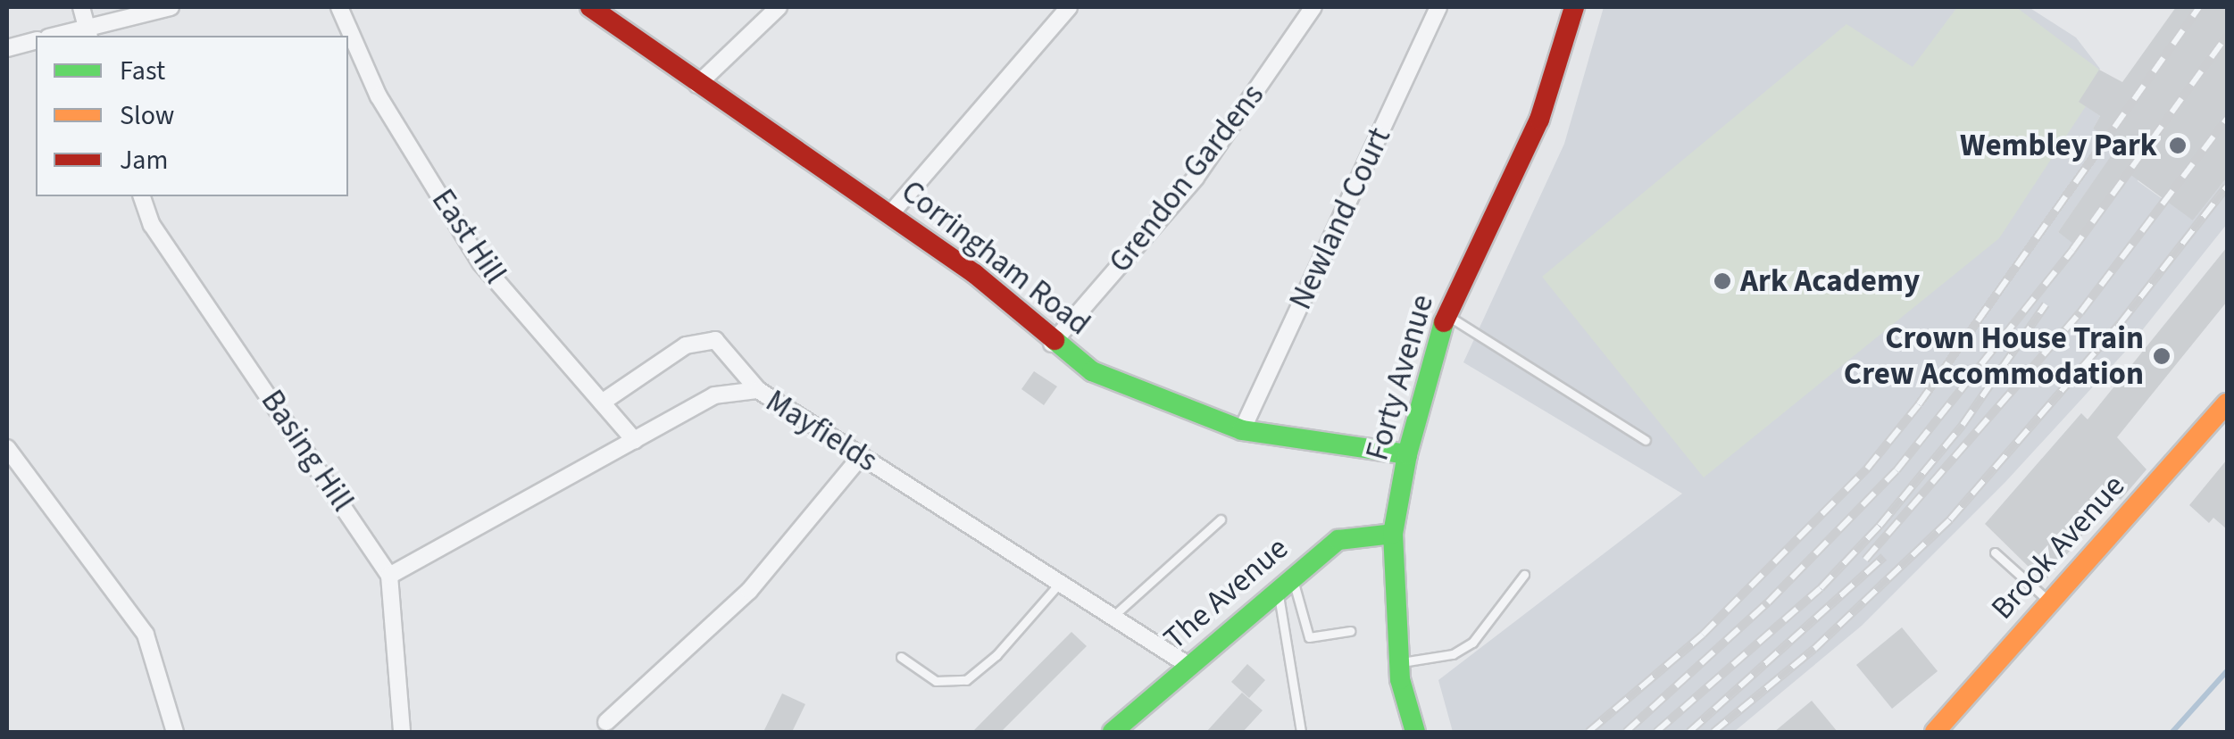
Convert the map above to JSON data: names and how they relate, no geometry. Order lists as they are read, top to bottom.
{
  "streets": {
    "street": [
      "Grendon Gardens",
      "Newland Court",
      "East Hill",
      "Corringham Road",
      "Forty Avenue",
      "Mayfields",
      "Basing Hill",
      "Brook Avenue",
      "The Avenue"
    ]
  },
  "crossings": [
    ["Grendon Gardens", "Corringham Road"],
    ["Newland Court", "Corringham Road"],
    ["East Hill", "Mayfields"],
    ["Corringham Road", "Forty Avenue"],
    ["Forty Avenue", "The Avenue"],
    ["Mayfields", "Basing Hill"],
    ["Mayfields", "The Avenue"]
  ],
  "places": ["Wembley Park", "Ark Academy", "Crown House Train Crew Accommodation"],
  "legend": ["Fast", "Slow", "Jam"]
}
